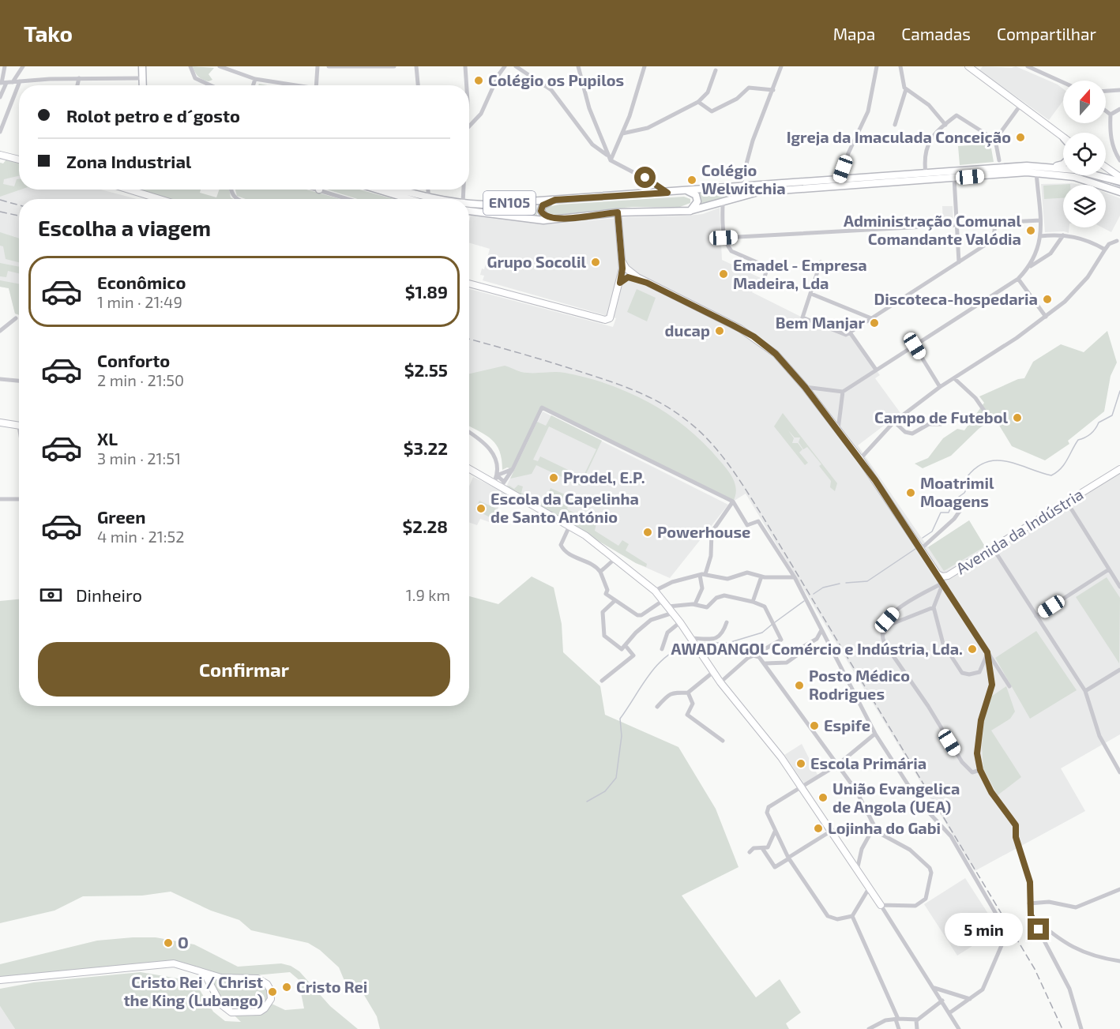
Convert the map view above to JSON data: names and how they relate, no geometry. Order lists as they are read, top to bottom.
{
  "streets": {
    "main road": ["EN105"],
    "street": ["Avenida da Indústria"]
  },
  "places": [
    "Colégio os Pupilos",
    "Igreja da Imaculada Conceição",
    "Colégio Welwitchia",
    "Administração Comunal Comandante Valódia",
    "Grupo Socolil",
    "Emadel - Empresa Madeira, Lda",
    "Discoteca-hospedaria",
    "Bem Manjar",
    "ducap",
    "Campo de Futebol",
    "Prodel, E.P.",
    "Moatrimil Moagens",
    "Escola da Capelinha de Santo António",
    "Powerhouse",
    "AWADANGOL Comércio e Indústria, Lda.",
    "Posto Médico Rodrigues",
    "Espife",
    "Escola Primária",
    "União Evangelica de Angola (UEA)",
    "Lojinha do Gabi",
    "O",
    "Cristo Rei",
    "Cristo Rei / Christ the King (Lubango)"
  ],
  "north": "top",
  "page": {
    "header": "Tako",
    "nav": ["Mapa", "Camadas", "Compartilhar"],
    "banner": ["Rolot petro e d´gosto", "Zona Industrial"],
    "heading": "Escolha a viagem",
    "list": [
      {
        "name": "Econômico",
        "note": "1 min · 21:49",
        "value": "$1.89"
      },
      {
        "name": "Conforto",
        "note": "2 min · 21:50",
        "value": "$2.55"
      },
      {
        "name": "XL",
        "note": "3 min · 21:51",
        "value": "$3.22"
      },
      {
        "name": "Green",
        "note": "4 min · 21:52",
        "value": "$2.28"
      }
    ],
    "pay": ["Dinheiro", "1.9 km"],
    "buttons": "Confirmar",
    "bubble": "5 min"
  }
}
